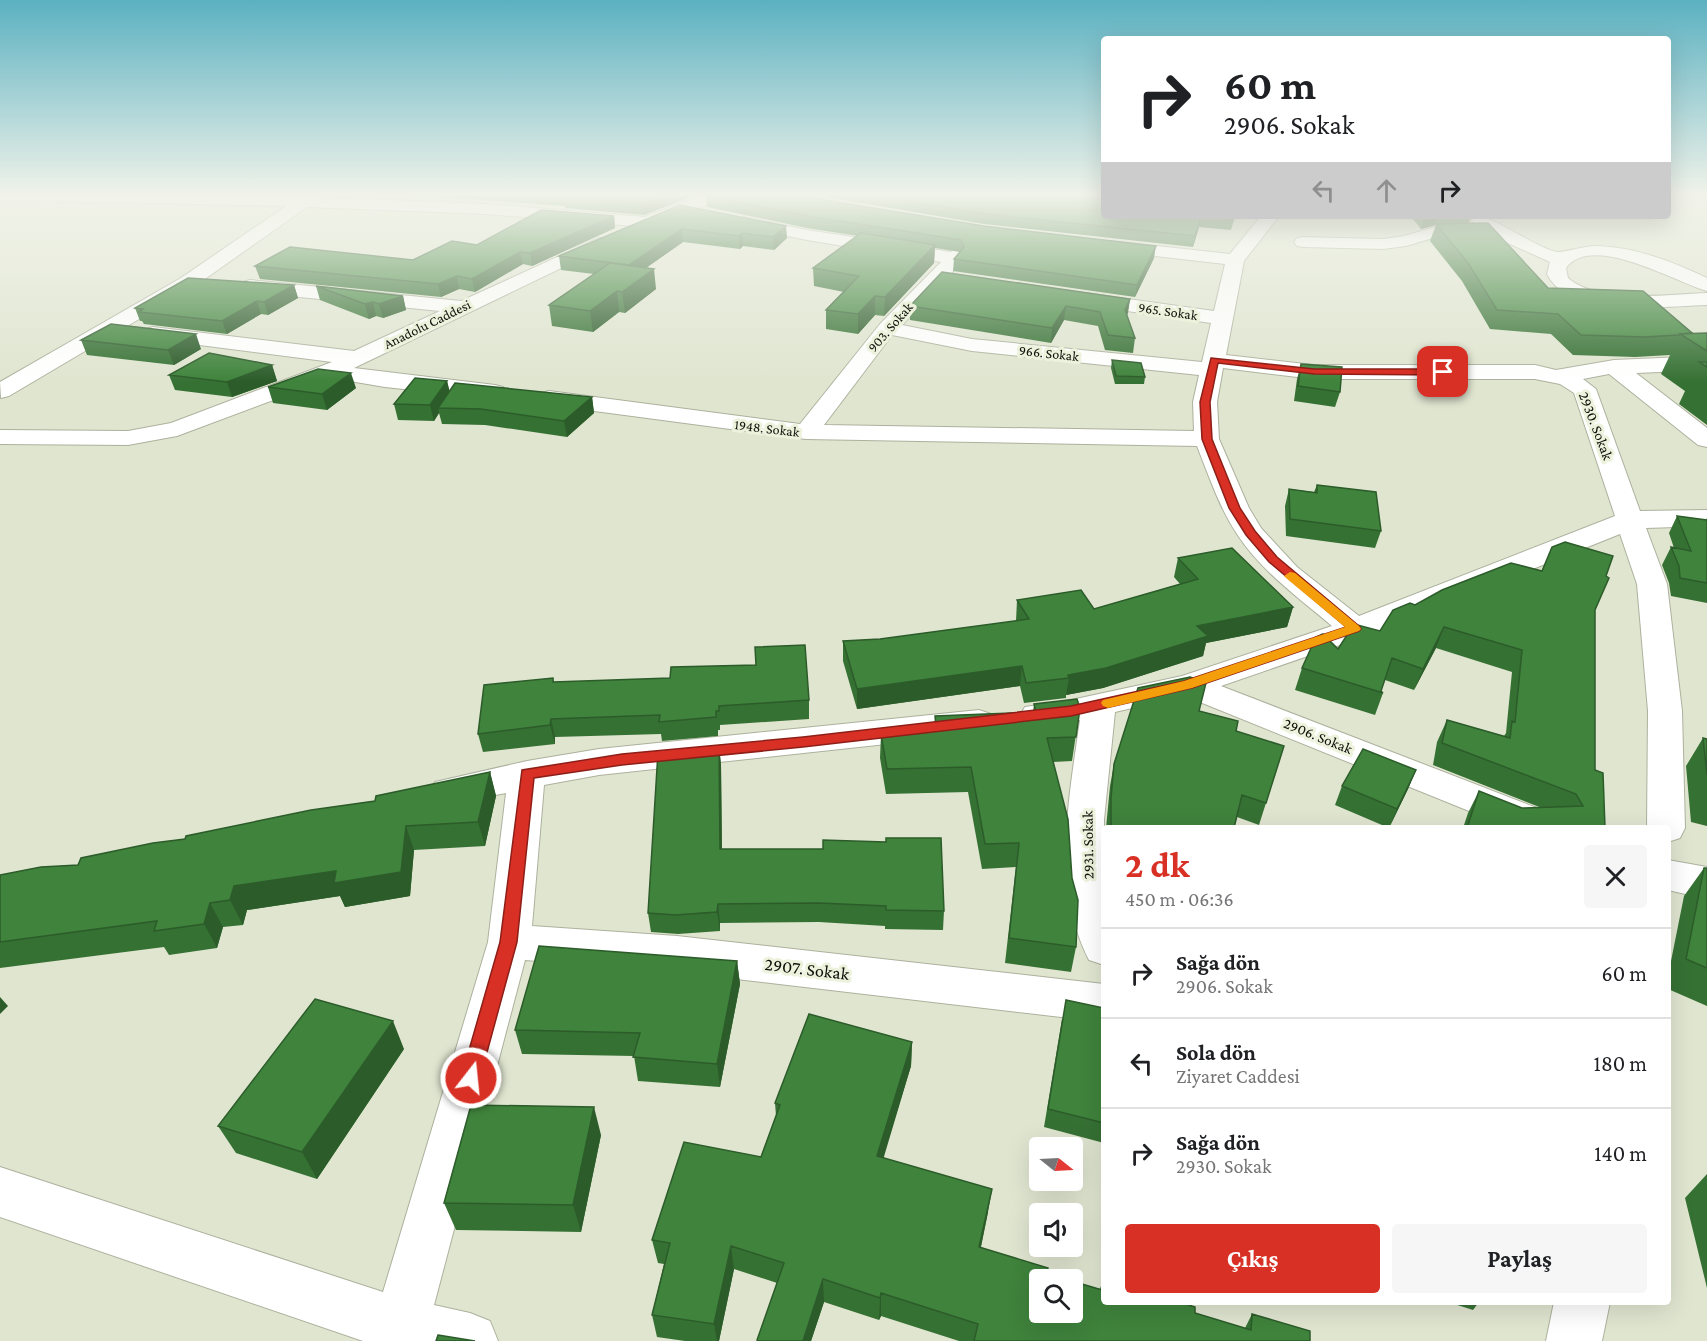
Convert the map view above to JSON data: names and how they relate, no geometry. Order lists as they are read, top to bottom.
{
  "streets": {
    "street": [
      "965. Sokak",
      "Anadolu Caddesi",
      "903. Sokak",
      "966. Sokak",
      "2930. Sokak",
      "1948. Sokak",
      "2906. Sokak",
      "2931. Sokak",
      "2907. Sokak"
    ]
  },
  "crossings": [
    ["Anadolu Caddesi", "1948. Sokak"],
    ["903. Sokak", "966. Sokak"],
    ["903. Sokak", "1948. Sokak"],
    ["966. Sokak", "2930. Sokak"]
  ],
  "north": "right",
  "page": {
    "turn": ["60 m", "2906. Sokak"],
    "heading": ["2 dk", "450 m · 06:36"],
    "list": [
      {
        "name": "Sağa dön",
        "note": "2906. Sokak",
        "value": "60 m"
      },
      {
        "name": "Sola dön",
        "note": "Ziyaret Caddesi",
        "value": "180 m"
      },
      {
        "name": "Sağa dön",
        "note": "2930. Sokak",
        "value": "140 m"
      }
    ],
    "buttons": ["Çıkış", "Paylaş"]
  }
}
